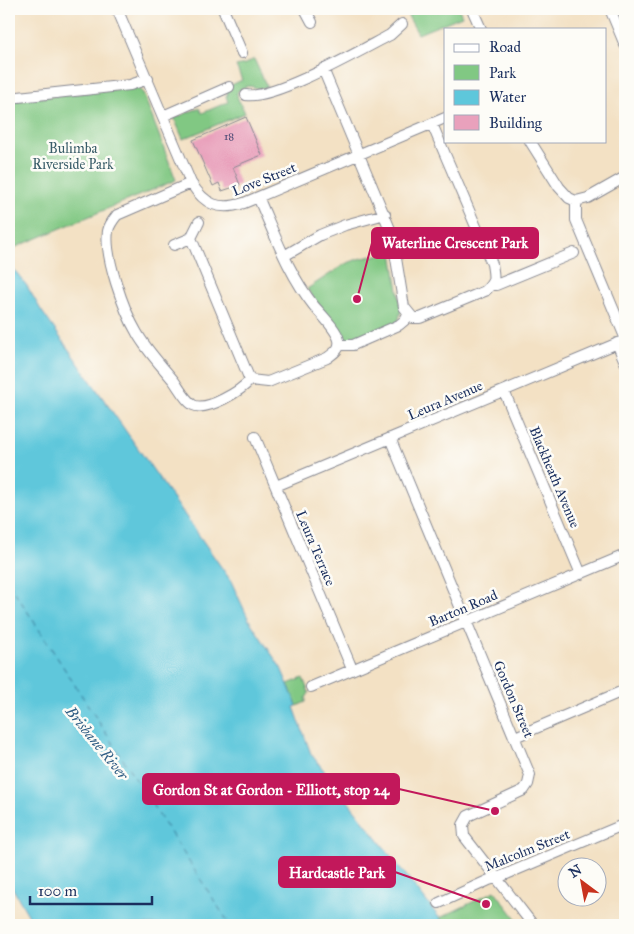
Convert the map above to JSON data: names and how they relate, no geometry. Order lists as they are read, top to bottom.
{
  "streets": {
    "street": [
      "Love Street",
      "Leura Avenue",
      "Blackheath Avenue",
      "Leura Terrace",
      "Barton Road",
      "Gordon Street",
      "Malcolm Street"
    ]
  },
  "crossings": [
    ["Leura Avenue", "Blackheath Avenue"],
    ["Leura Avenue", "Leura Terrace"],
    ["Leura Avenue", "Gordon Street"],
    ["Blackheath Avenue", "Barton Road"],
    ["Leura Terrace", "Barton Road"],
    ["Barton Road", "Gordon Street"],
    ["Gordon Street", "Malcolm Street"]
  ],
  "water": ["Brisbane River"],
  "parks": ["Bulimba Riverside Park"],
  "places": ["Waterline Crescent Park", "Gordon St at Gordon - Elliott, stop 24", "Hardcastle Park"],
  "house_numbers": ["18"],
  "legend": [
    "Road",
    "Park",
    "Water",
    "Building"
  ],
  "scale_bar": "100 m",
  "north": "top left"
}
